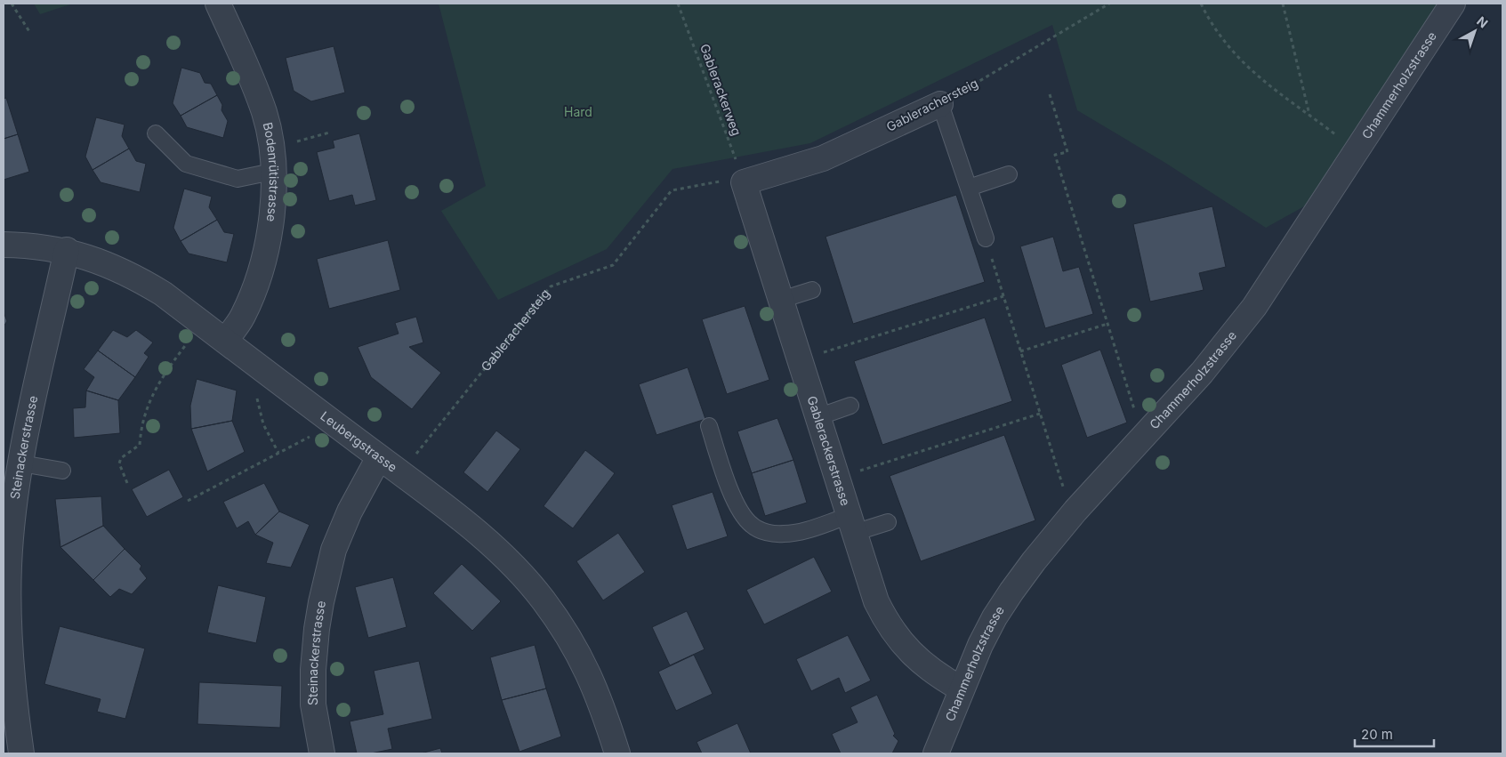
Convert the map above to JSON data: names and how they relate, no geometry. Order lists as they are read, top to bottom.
{
  "streets": {
    "street": [
      "Chammerholzstrasse",
      "Gablerachersteig",
      "Bodenrütistrasse",
      "Leubergstrasse",
      "Steinackerstrasse",
      "Gablerackerstrasse"
    ],
    "path": ["Gablerackerweg"]
  },
  "crossings": [
    ["Chammerholzstrasse", "Gablerackerstrasse"],
    ["Gablerackerweg", "Gablerachersteig"],
    ["Gablerackerweg", "Gablerackerstrasse"],
    ["Gablerachersteig", "Leubergstrasse"],
    ["Gablerachersteig", "Gablerackerstrasse"],
    ["Bodenrütistrasse", "Leubergstrasse"],
    ["Leubergstrasse", "Steinackerstrasse"]
  ],
  "parks": ["Hard"],
  "scale_bar": "20 m",
  "north": "top right"
}
